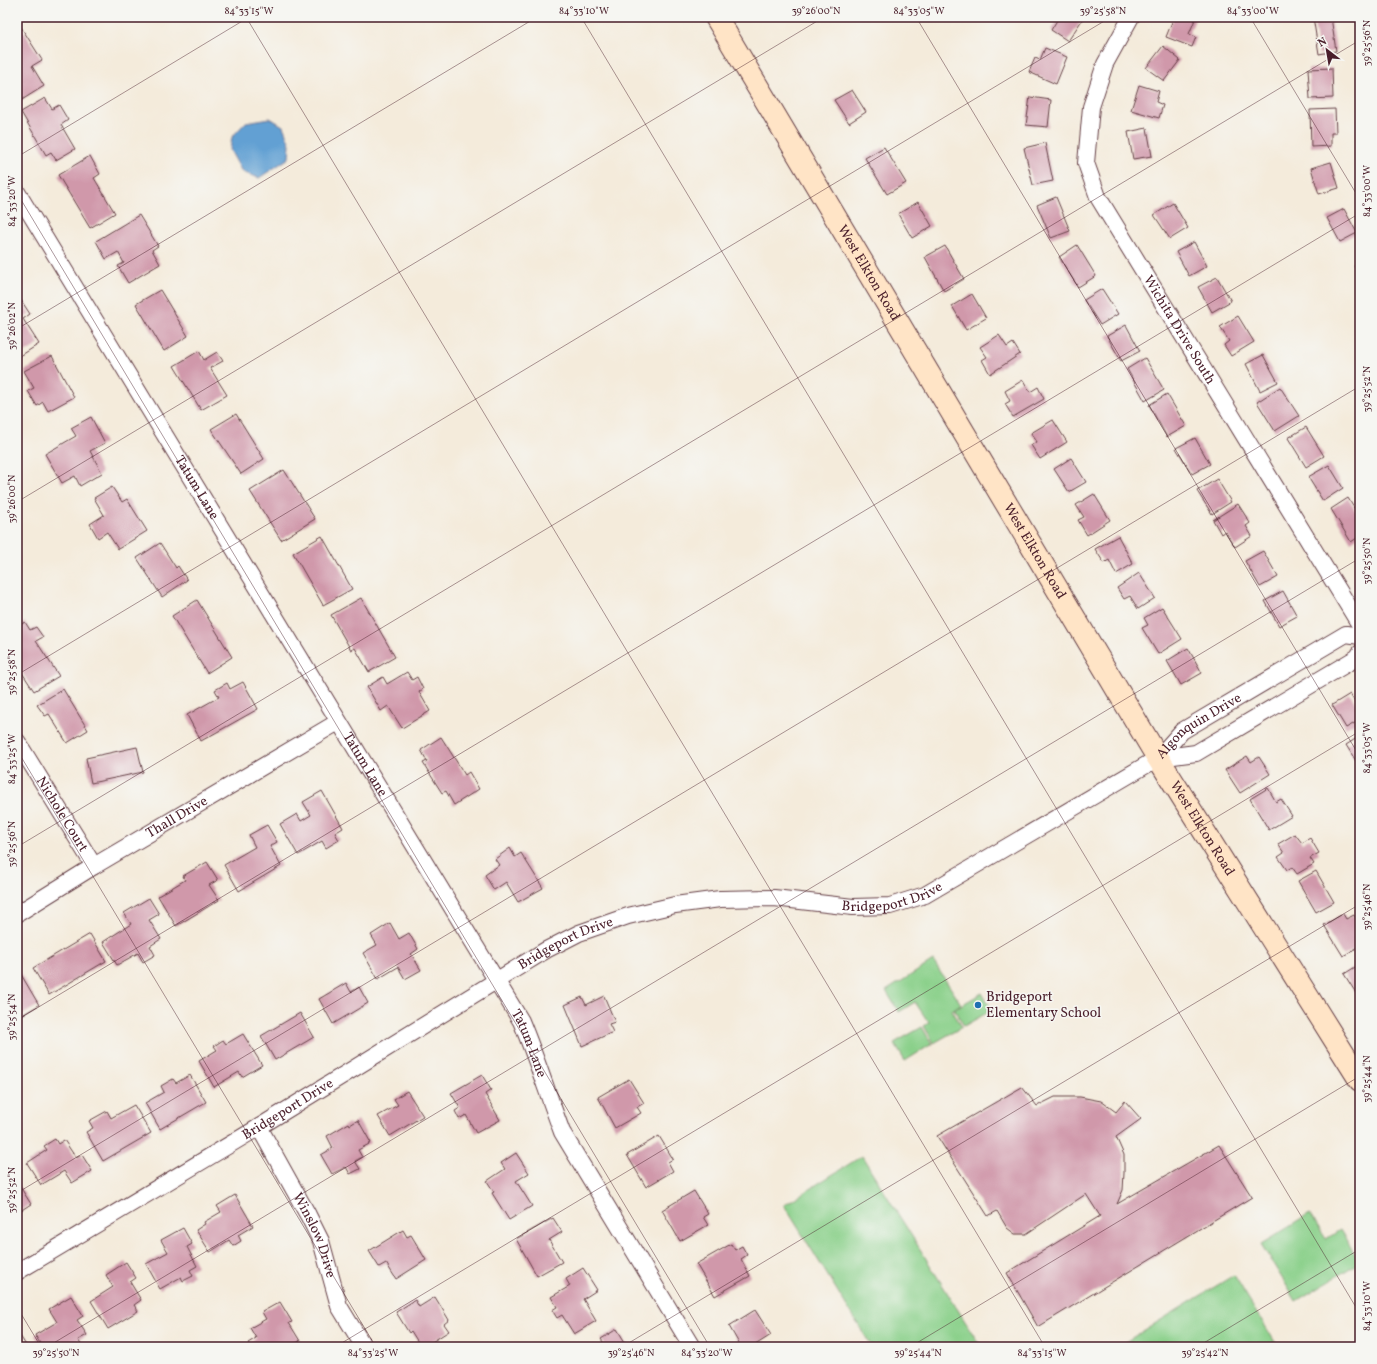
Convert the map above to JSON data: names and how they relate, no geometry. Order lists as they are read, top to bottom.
{
  "streets": {
    "street": [
      "West Elkton Road",
      "Wichita Drive South",
      "Tatum Lane",
      "Algonquin Drive",
      "Nichole Court",
      "Thall Drive",
      "Bridgeport Drive",
      "Winslow Drive"
    ]
  },
  "crossings": [
    ["West Elkton Road", "Algonquin Drive"],
    ["West Elkton Road", "Bridgeport Drive"],
    ["Tatum Lane", "Thall Drive"],
    ["Tatum Lane", "Bridgeport Drive"],
    ["Algonquin Drive", "Bridgeport Drive"],
    ["Nichole Court", "Thall Drive"],
    ["Bridgeport Drive", "Winslow Drive"]
  ],
  "places": ["Bridgeport Elementary School"],
  "north": "top left",
  "coordinates": [
    "84°33'15\"W",
    "84°33'10\"W",
    "39°26'00\"N",
    "84°33'05\"W",
    "39°25'58\"N",
    "84°33'00\"W",
    "39°25'56\"N",
    "84°33'20\"W",
    "39°26'02\"N",
    "39°25'52\"N",
    "39°25'50\"N",
    "84°33'25\"W",
    "39°25'46\"N",
    "39°25'54\"N",
    "39°25'44\"N",
    "39°25'42\"N"
  ]
}
